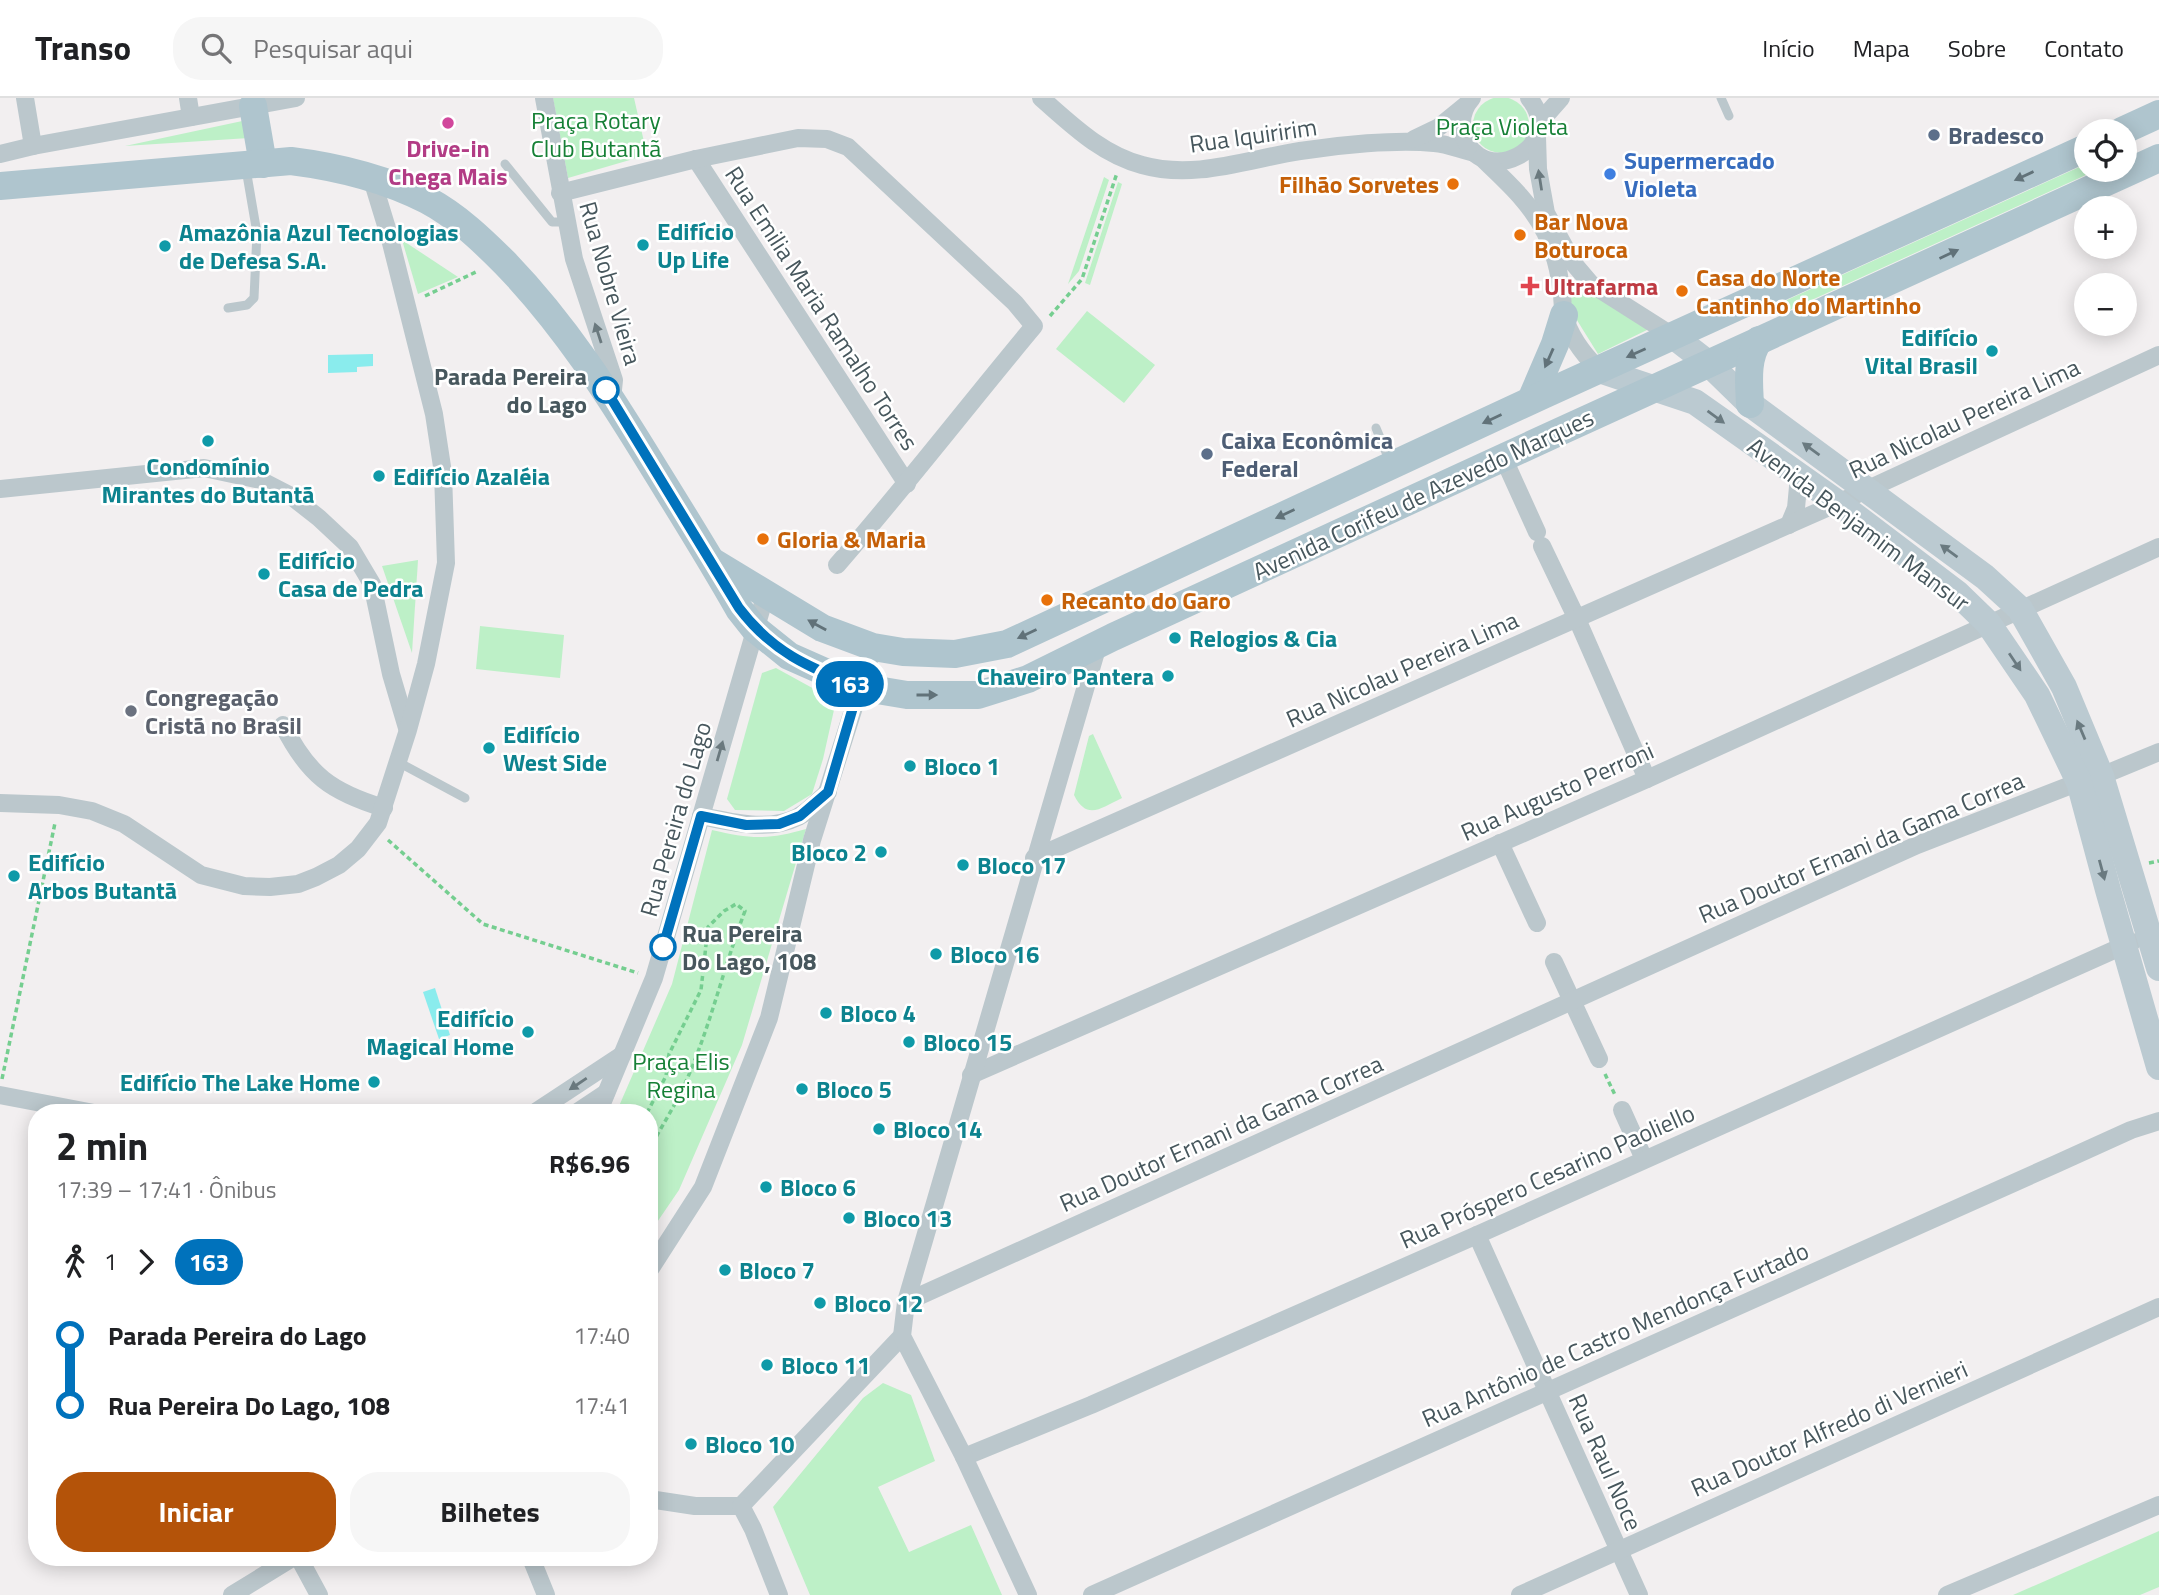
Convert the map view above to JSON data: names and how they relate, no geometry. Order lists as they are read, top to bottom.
{
  "streets": {
    "main road": ["Avenida Corifeu de Azevedo Marques", "Avenida Benjamim Mansur"],
    "street": [
      "Rua Iquiririm",
      "Rua Nobre Vieira",
      "Rua Emilia Maria Ramalho Torres",
      "Rua Nicolau Pereira Lima",
      "Rua Augusto Perroni",
      "Rua Pereira do Lago",
      "Rua Doutor Ernani da Gama Correa",
      "Rua Próspero Cesarino Paoliello",
      "Rua Antônio de Castro Mendonça Furtado",
      "Rua Doutor Alfredo di Vernieri",
      "Rua Raul Noce"
    ]
  },
  "crossings": [
    ["Rua Nobre Vieira", "Avenida Corifeu de Azevedo Marques"],
    ["Rua Nicolau Pereira Lima", "Avenida Benjamim Mansur"],
    ["Avenida Corifeu de Azevedo Marques", "Avenida Benjamim Mansur"],
    ["Avenida Corifeu de Azevedo Marques", "Rua Pereira do Lago"],
    ["Avenida Benjamim Mansur", "Rua Augusto Perroni"],
    ["Avenida Benjamim Mansur", "Rua Doutor Ernani da Gama Correa"],
    ["Avenida Benjamim Mansur", "Rua Próspero Cesarino Paoliello"],
    ["Rua Próspero Cesarino Paoliello", "Rua Raul Noce"],
    ["Rua Antônio de Castro Mendonça Furtado", "Rua Raul Noce"],
    ["Rua Doutor Alfredo di Vernieri", "Rua Raul Noce"]
  ],
  "one_way": ["Rua Nobre Vieira"],
  "parks": ["Praça Rotary Club Butantã", "Praça Violeta", "Praça Elis Regina"],
  "places": {
    "other": [
      "Drive-in Chega Mais",
      "Bradesco",
      "Supermercado Violeta",
      "Filhão Sorvetes",
      "Bar Nova Boturoca",
      "Edifício Up Life",
      "Amazônia Azul Tecnologias de Defesa S.A.",
      "Casa do Norte Cantinho do Martinho",
      "Edifício Vital Brasil",
      "Parada Pereira do Lago",
      "Condomínio Mirantes do Butantã",
      "Caixa Econômica Federal",
      "Edifício Azaléia",
      "Gloria & Maria",
      "Edifício Casa de Pedra",
      "Recanto do Garo",
      "Relogios & Cia",
      "Chaveiro Pantera",
      "Congregação Cristã no Brasil",
      "Edifício West Side",
      "Bloco 1",
      "Bloco 2",
      "Bloco 17",
      "Edifício Arbos Butantã",
      "Rua Pereira Do Lago, 108",
      "Bloco 16",
      "Bloco 4",
      "Edifício Magical Home",
      "Bloco 15",
      "Edifício The Lake Home",
      "Bloco 5",
      "Bloco 14",
      "Bloco 6",
      "Bloco 13",
      "Bloco 7",
      "Bloco 12",
      "Bloco 11",
      "Bloco 10"
    ],
    "health": ["Ultrafarma"]
  },
  "lines": ["bus line 163"],
  "page": {
    "header": "Transo",
    "search": "Pesquisar aqui",
    "nav": [
      "Início",
      "Mapa",
      "Sobre",
      "Contato"
    ],
    "on_map": "163",
    "map_buttons": ["+", "−"],
    "heading": ["2 min", "17:39 – 17:41 · Ônibus", "R$6.96"],
    "legs": ["1", "163"],
    "list": [
      {
        "name": "Parada Pereira do Lago",
        "value": "17:40"
      },
      {
        "name": "Rua Pereira Do Lago, 108",
        "value": "17:41"
      }
    ],
    "buttons": ["Iniciar", "Bilhetes"]
  }
}
